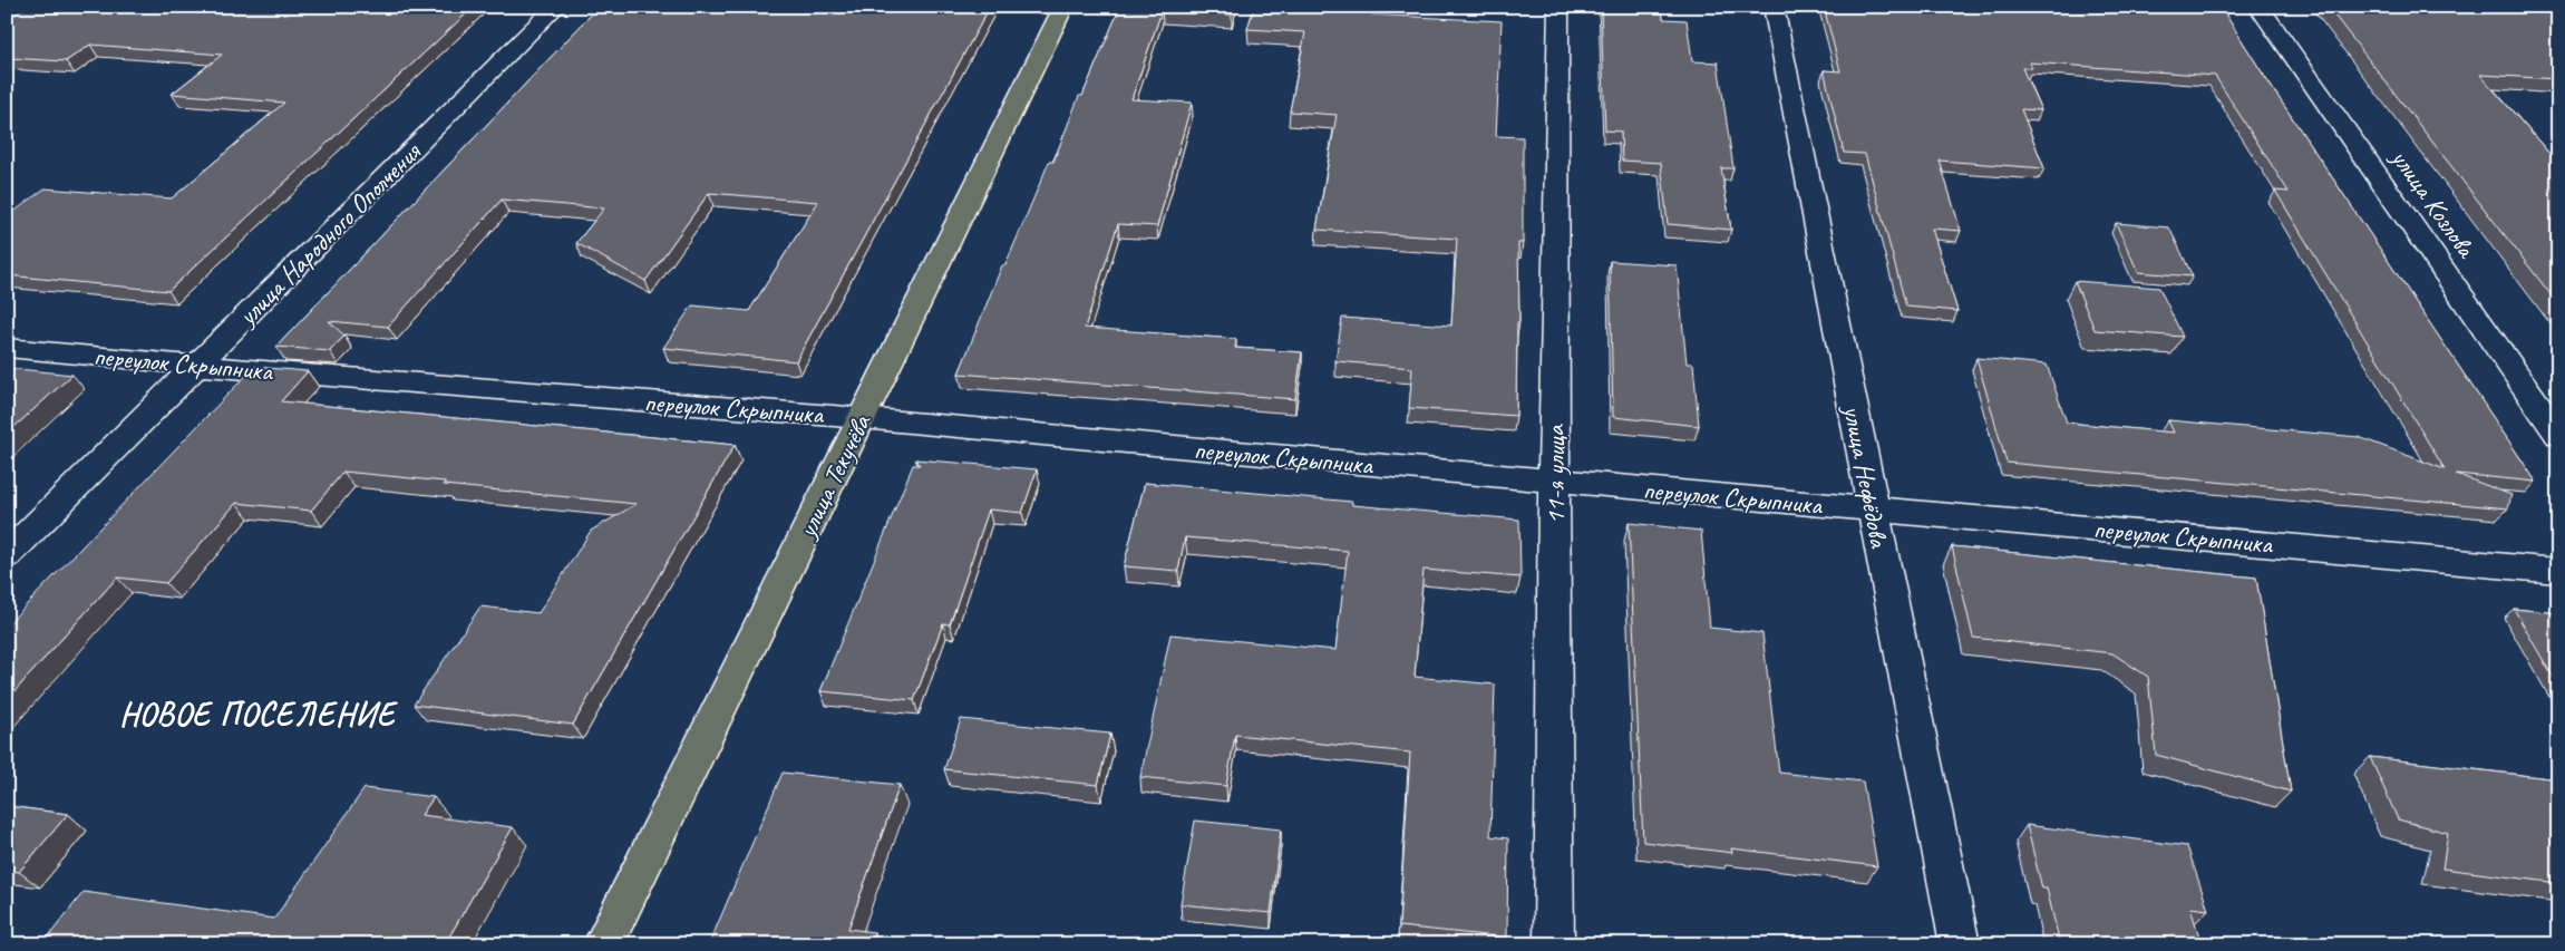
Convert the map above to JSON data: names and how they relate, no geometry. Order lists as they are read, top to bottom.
{
  "streets": {
    "main road": ["улица Текучёва"],
    "street": [
      "улица Козлова",
      "улица Народного Ополчения",
      "переулок Скрыпника",
      "11-я улица",
      "улица Нефёдова"
    ]
  },
  "crossings": [
    ["улица Народного Ополчения", "переулок Скрыпника"],
    ["переулок Скрыпника", "11-я улица"],
    ["переулок Скрыпника", "улица Текучёва"],
    ["переулок Скрыпника", "улица Нефёдова"]
  ],
  "districts": ["НОВОЕ ПОСЕЛЕНИЕ"]
}
